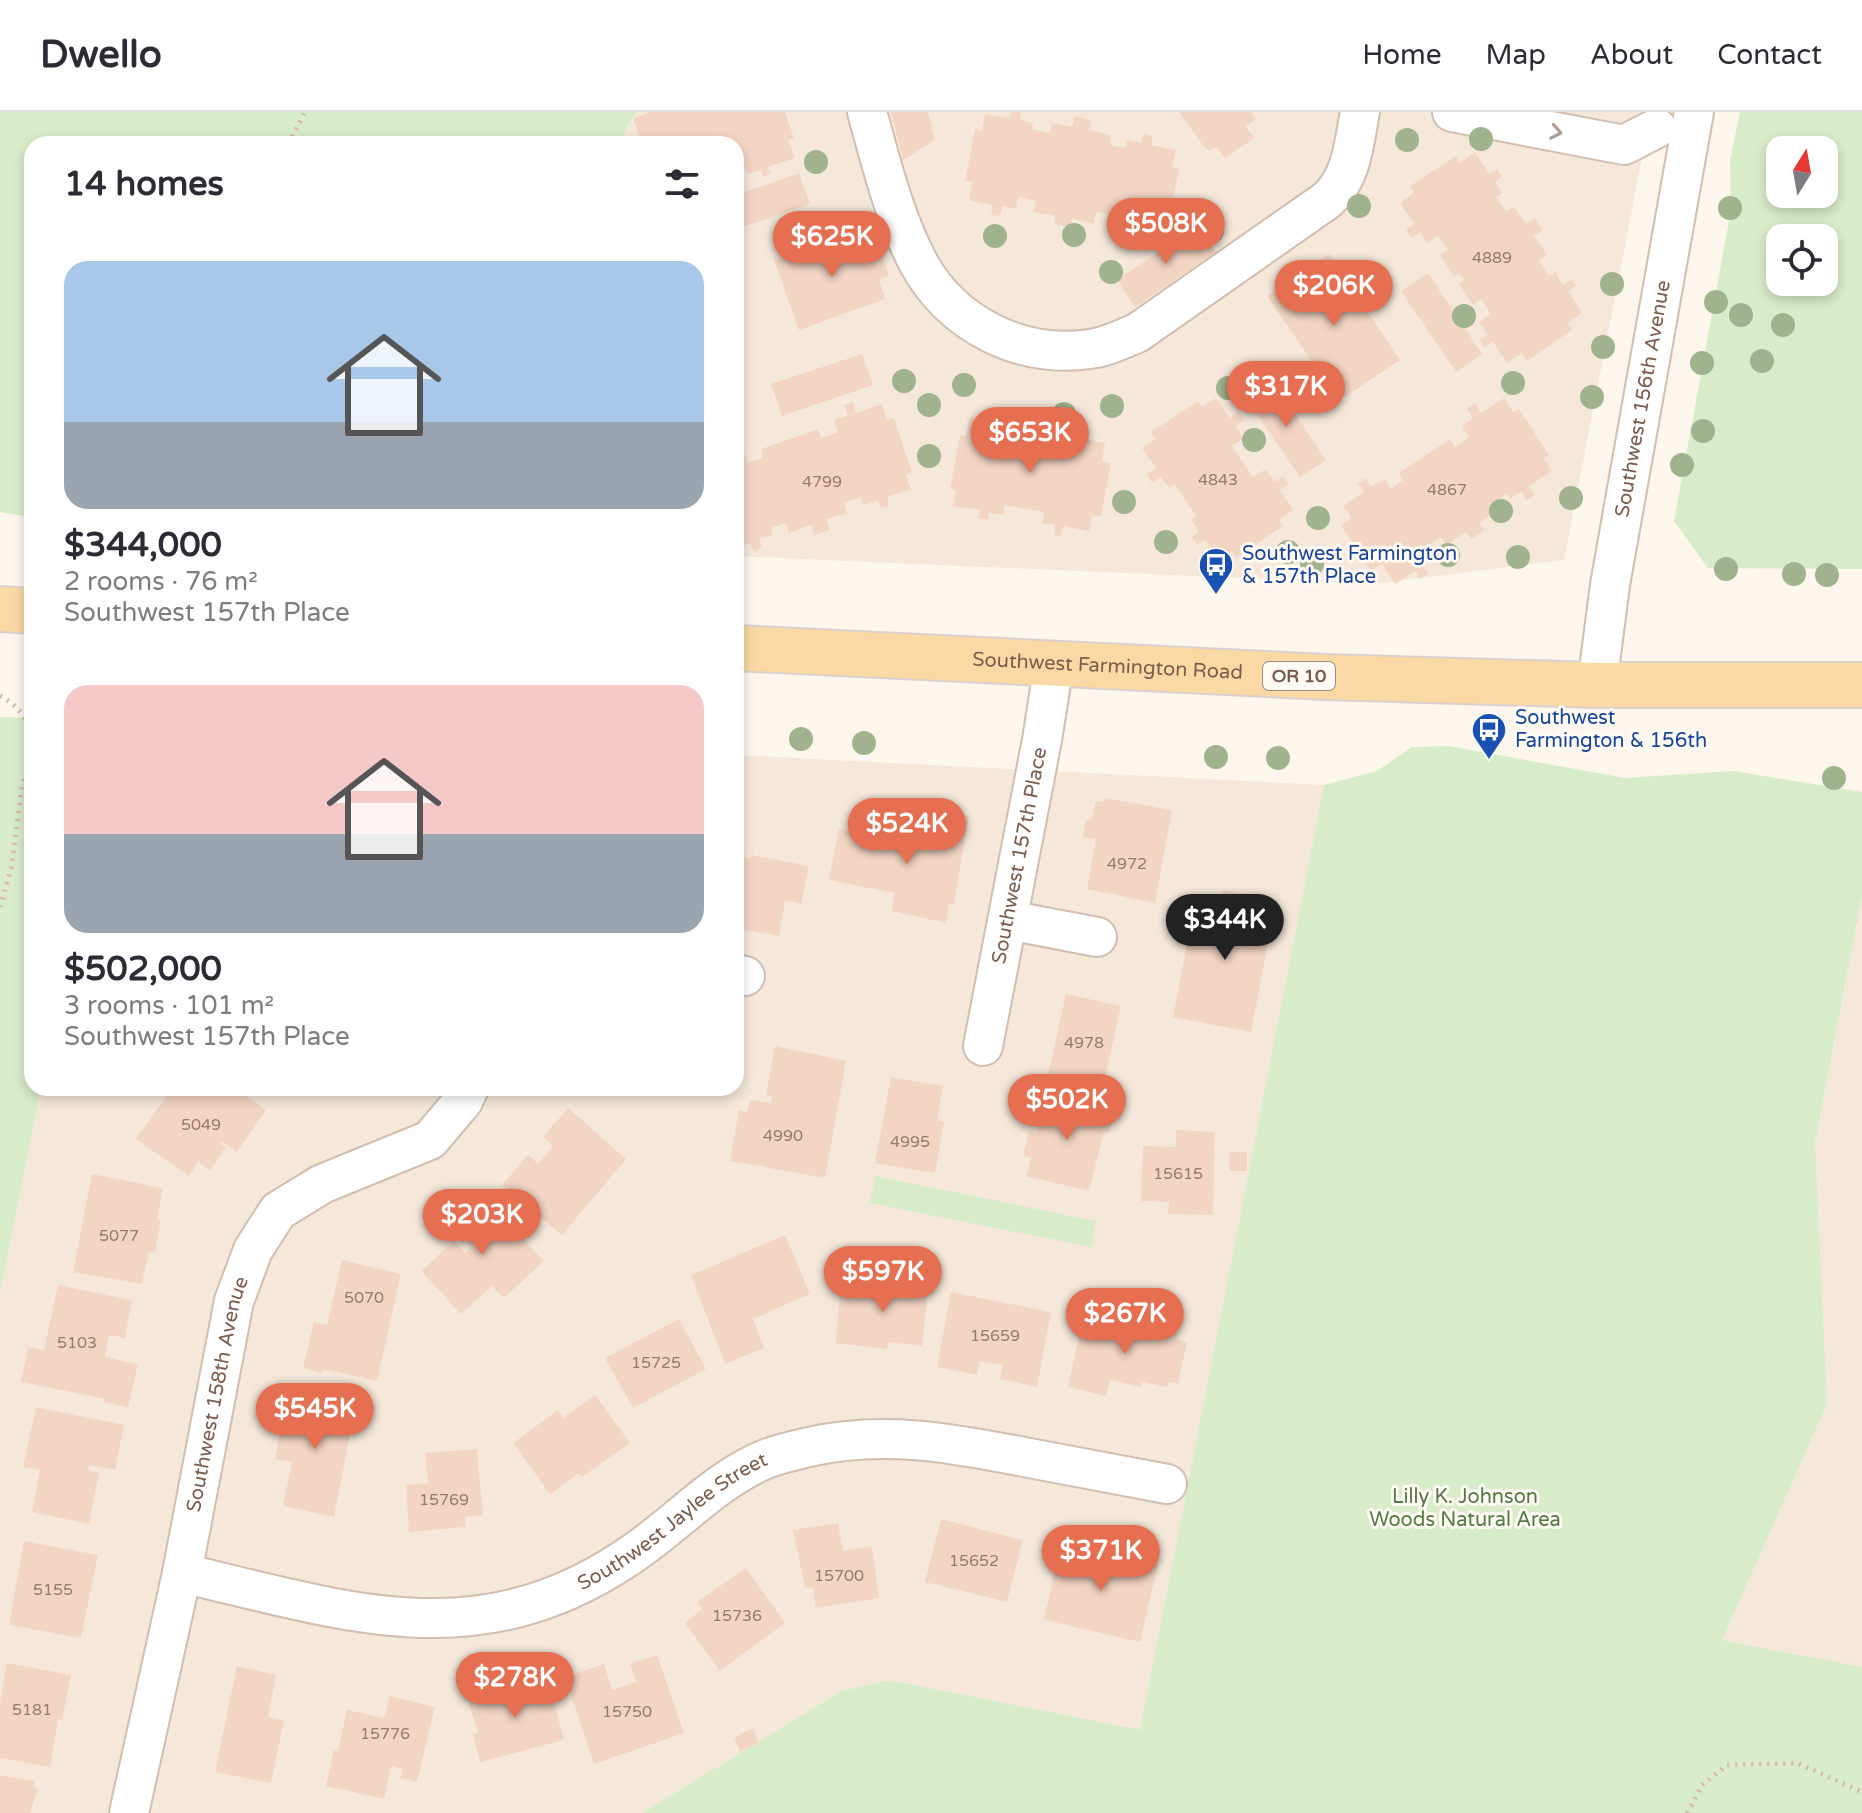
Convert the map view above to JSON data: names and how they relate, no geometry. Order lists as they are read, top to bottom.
{
  "streets": {
    "main road": ["Southwest Farmington Road", "OR 10"],
    "street": [
      "Southwest 156th Avenue",
      "Southwest 157th Place",
      "Southwest 158th Avenue",
      "Southwest Jaylee Street"
    ]
  },
  "crossings": [
    ["Southwest 156th Avenue", "Southwest Farmington Road"],
    ["Southwest Farmington Road", "Southwest 157th Place"],
    ["Southwest 158th Avenue", "Southwest Jaylee Street"]
  ],
  "parks": ["Lilly K. Johnson Woods Natural Area"],
  "places": {
    "bus stop": ["Southwest Farmington & 157th Place", "Southwest Farmington & 156th"]
  },
  "house_numbers": [
    "4889",
    "4843",
    "4799",
    "4867",
    "4972",
    "4978",
    "5049",
    "4990",
    "4995",
    "15615",
    "5077",
    "5070",
    "15659",
    "5103",
    "15725",
    "15769",
    "15652",
    "15700",
    "5155",
    "15736",
    "5181",
    "15750",
    "15776"
  ],
  "north": "top",
  "page": {
    "header": "Dwello",
    "nav": [
      "Home",
      "Map",
      "About",
      "Contact"
    ],
    "heading": "14 homes",
    "price": [
      "$508K",
      "$625K",
      "$206K",
      "$317K",
      "$653K",
      "$524K",
      "$344K",
      "$502K",
      "$203K",
      "$597K",
      "$267K",
      "$545K",
      "$371K",
      "$278K"
    ],
    "list": [
      {
        "name": "$344,000",
        "note": "2 rooms · 76 m² · Southwest 157th Place"
      },
      {
        "name": "$502,000",
        "note": "3 rooms · 101 m² · Southwest 157th Place"
      }
    ]
  }
}
